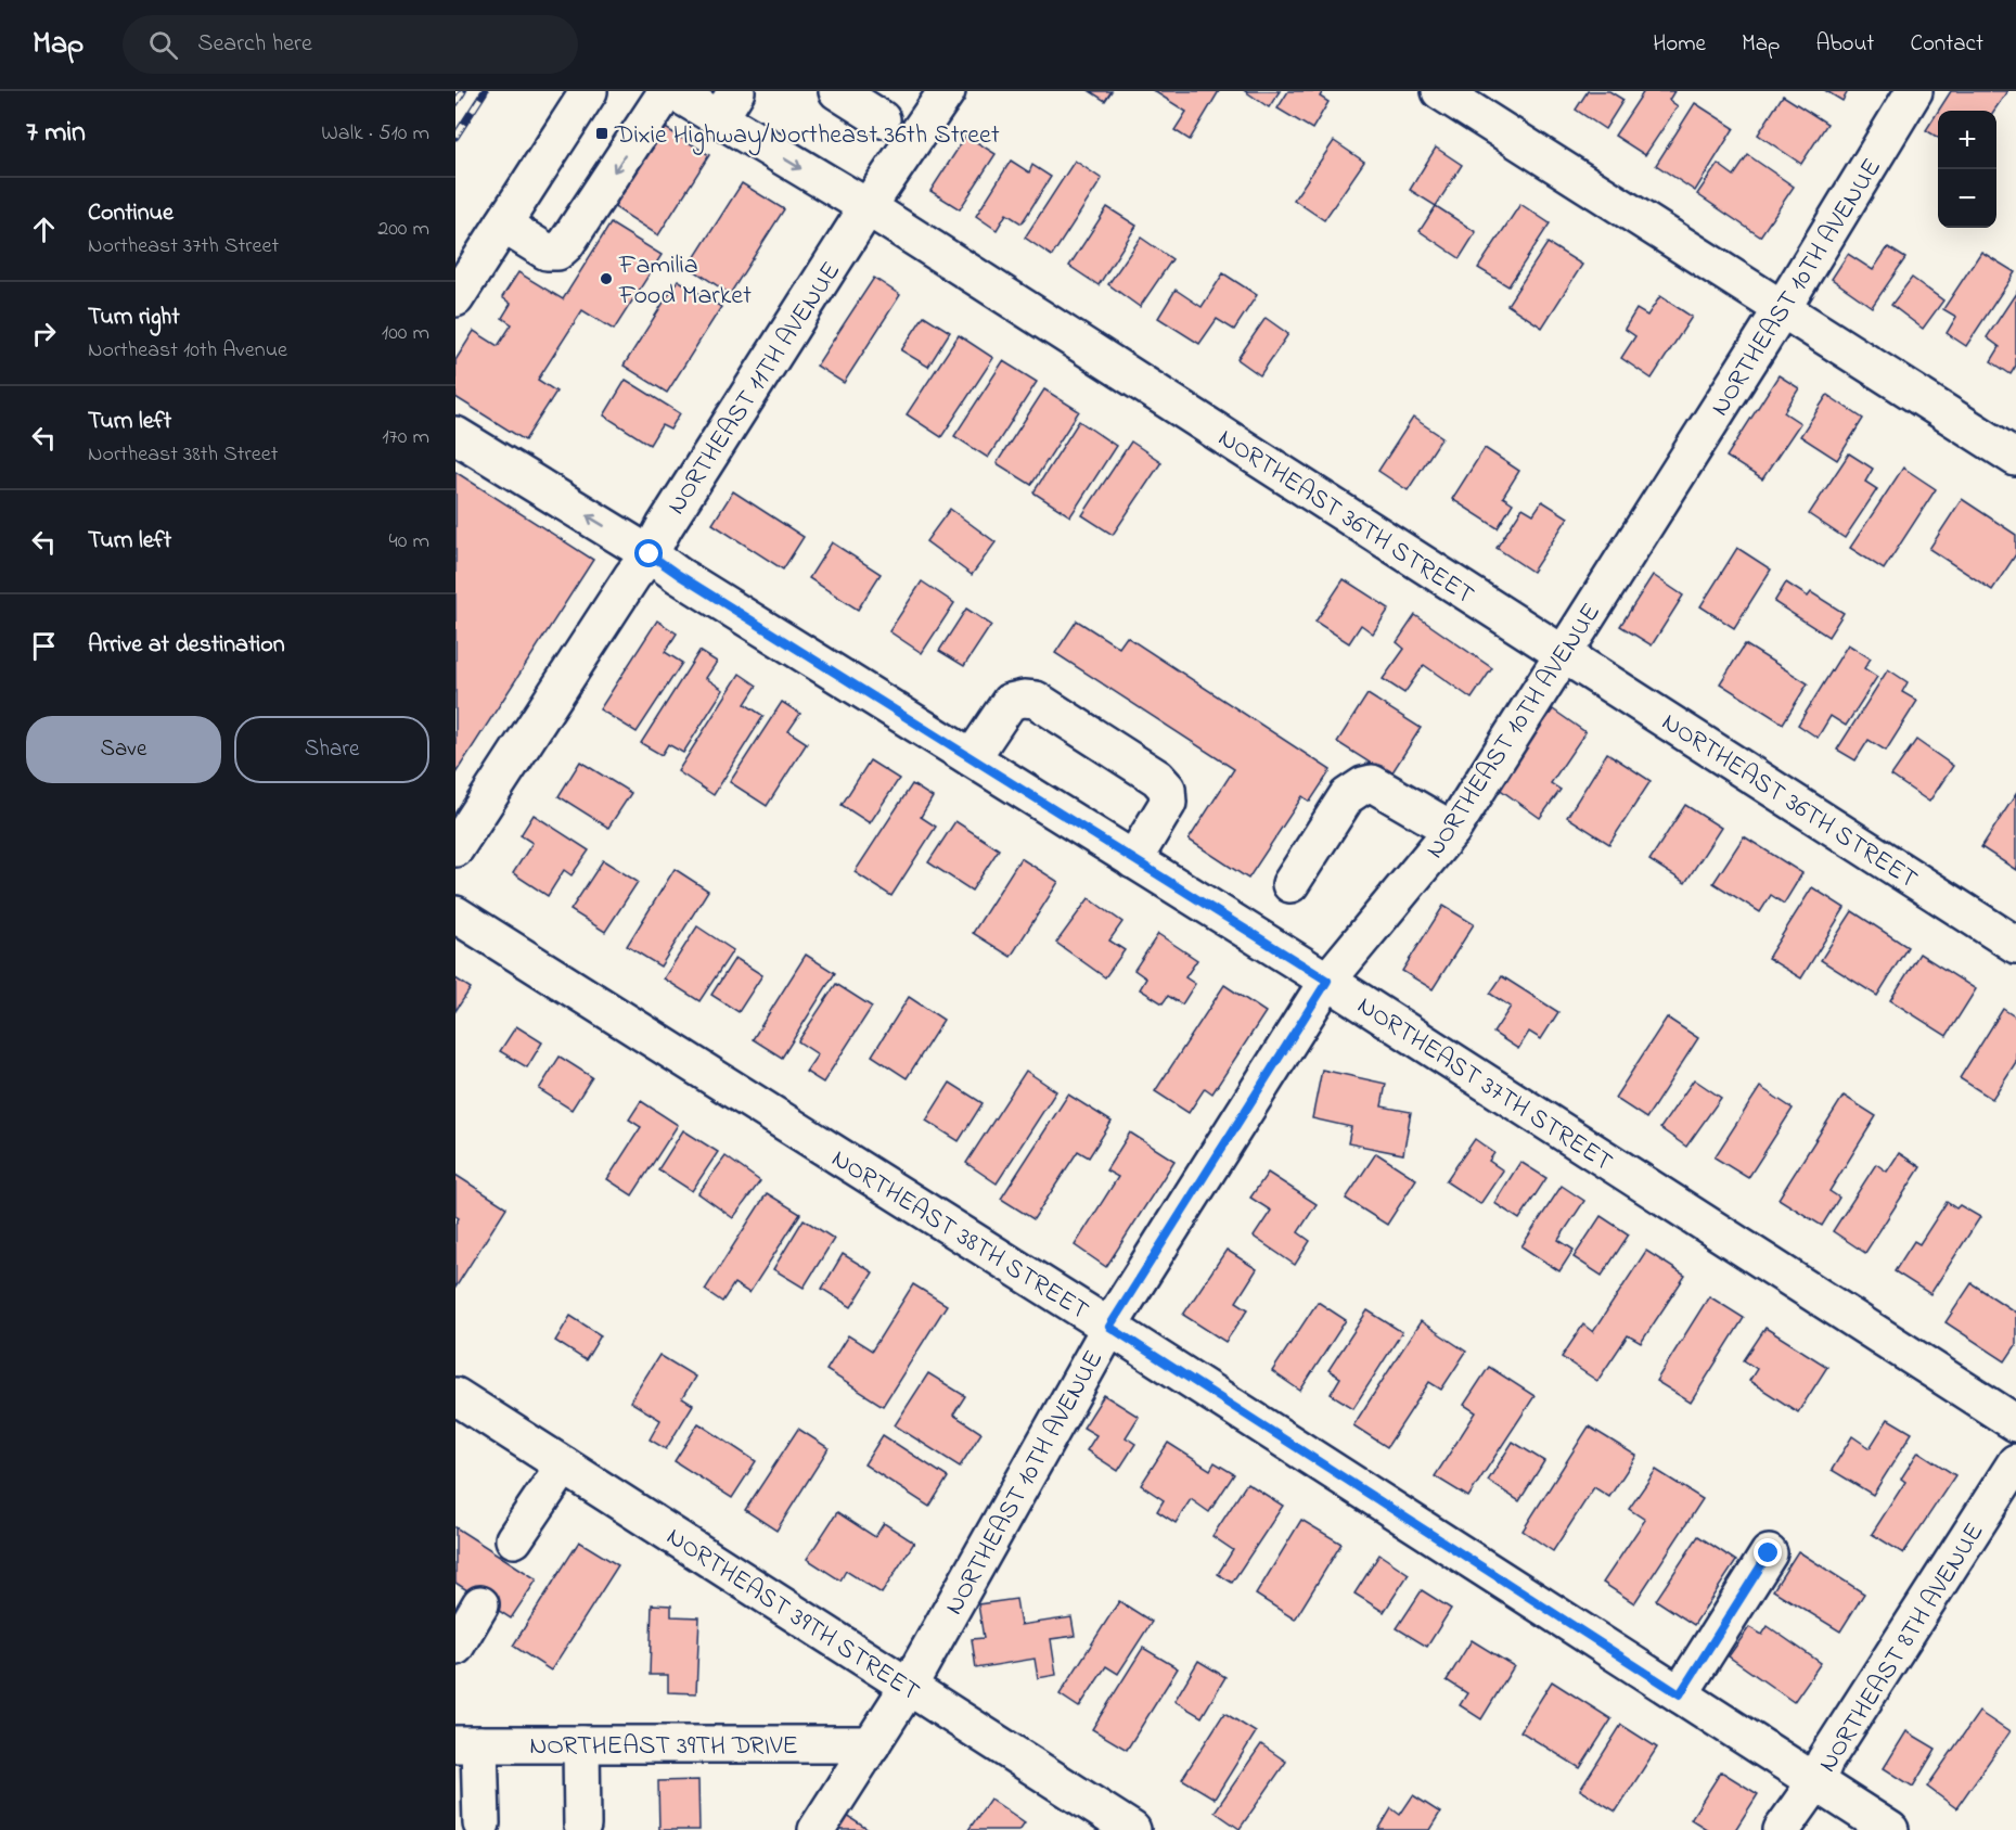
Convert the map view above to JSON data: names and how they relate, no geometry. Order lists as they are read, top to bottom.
{
  "streets": {
    "street": [
      "NORTHEAST 10TH AVENUE",
      "NORTHEAST 11TH AVENUE",
      "NORTHEAST 36TH STREET",
      "NORTHEAST 37TH STREET",
      "NORTHEAST 38TH STREET",
      "NORTHEAST 39TH STREET",
      "NORTHEAST 8TH AVENUE",
      "NORTHEAST 39TH DRIVE"
    ]
  },
  "crossings": [
    ["NORTHEAST 10TH AVENUE", "NORTHEAST 36TH STREET"],
    ["NORTHEAST 10TH AVENUE", "NORTHEAST 37TH STREET"],
    ["NORTHEAST 10TH AVENUE", "NORTHEAST 38TH STREET"],
    ["NORTHEAST 10TH AVENUE", "NORTHEAST 39TH STREET"],
    ["NORTHEAST 10TH AVENUE", "NORTHEAST 39TH DRIVE"],
    ["NORTHEAST 11TH AVENUE", "NORTHEAST 36TH STREET"],
    ["NORTHEAST 11TH AVENUE", "NORTHEAST 37TH STREET"],
    ["NORTHEAST 38TH STREET", "NORTHEAST 8TH AVENUE"]
  ],
  "places": {
    "transit": ["Dixie Highway/Northeast 36th Street"],
    "other": ["Familia Food Market"]
  },
  "page": {
    "header": "Map",
    "search": "Search here",
    "nav": [
      "Home",
      "Map",
      "About",
      "Contact"
    ],
    "heading": ["7 min", "Walk · 510 m"],
    "map_buttons": ["+", "−"],
    "list": [
      ["Continue", "Northeast 37th Street", "200 m"],
      ["Turn right", "Northeast 10th Avenue", "100 m"],
      ["Turn left", "Northeast 38th Street", "170 m"],
      ["Turn left", "40 m"],
      "Arrive at destination"
    ],
    "buttons": ["Save", "Share"]
  }
}
